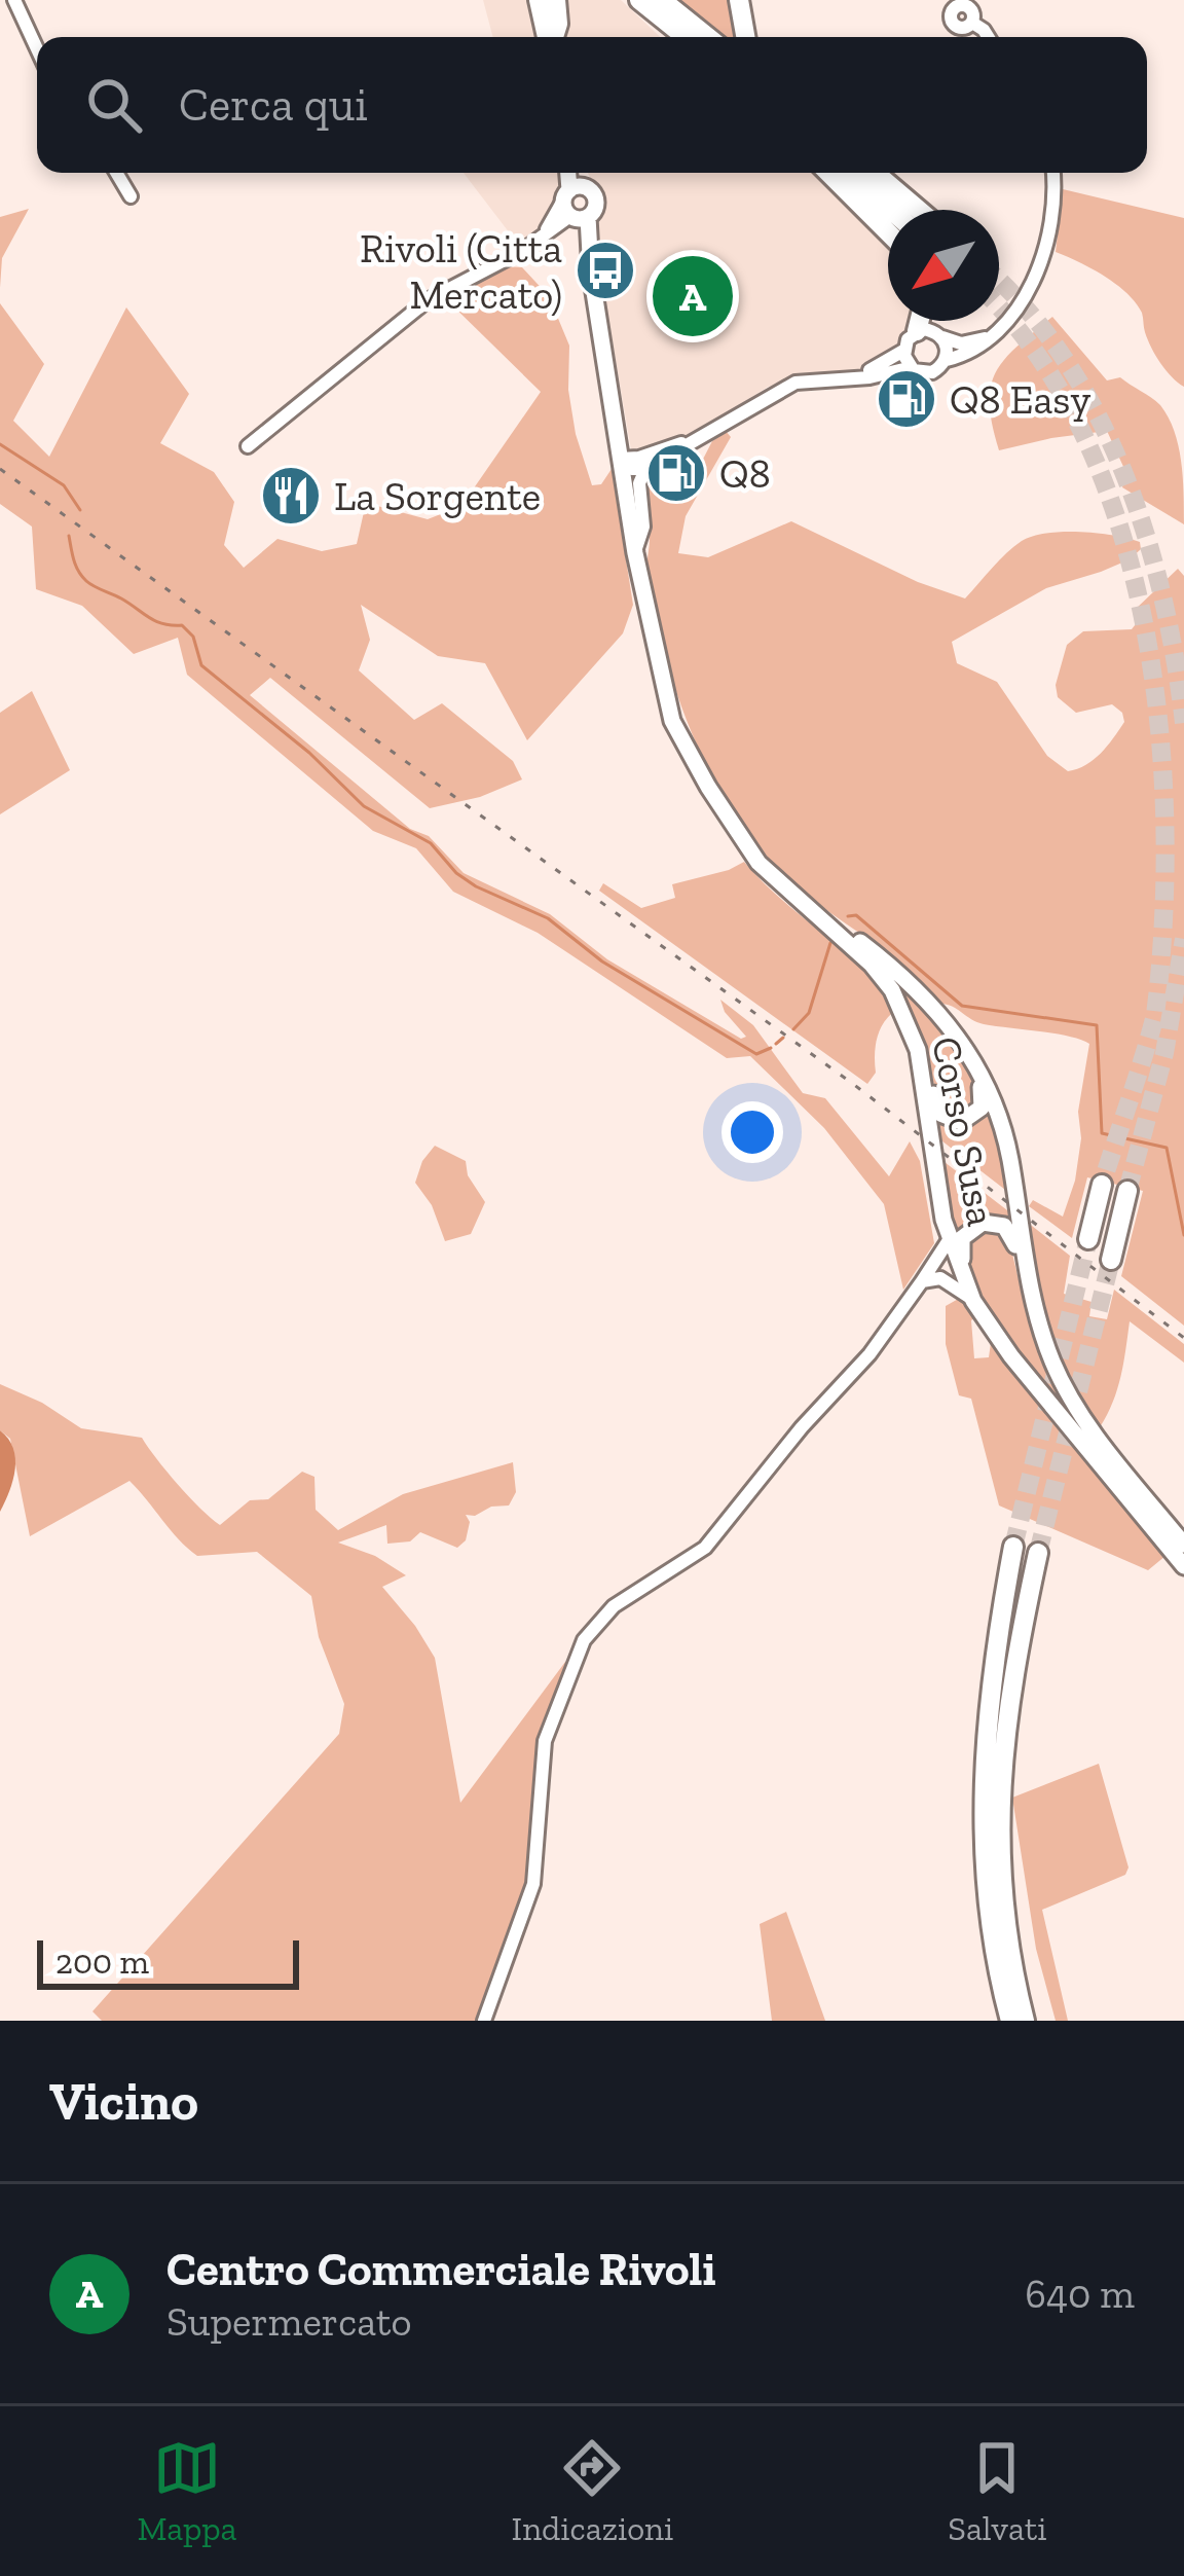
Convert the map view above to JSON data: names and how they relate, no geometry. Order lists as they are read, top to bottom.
{
  "streets": {
    "main road": ["Corso Susa"]
  },
  "places": {
    "bus stop": ["Rivoli (Citta Mercato)"],
    "fuel station": ["Q8 Easy", "Q8"],
    "restaurant": ["La Sorgente"]
  },
  "scale_bar": "200 m",
  "north": "bottom left",
  "page": {
    "search": "Cerca qui",
    "pins": "A",
    "scale": "200 m",
    "heading": "Vicino",
    "list": [
      {
        "mark": "A",
        "name": "Centro Commerciale Rivoli",
        "note": "Supermercato",
        "value": "640 m"
      }
    ],
    "nav": ["Mappa", "Indicazioni", "Salvati"]
  }
}
